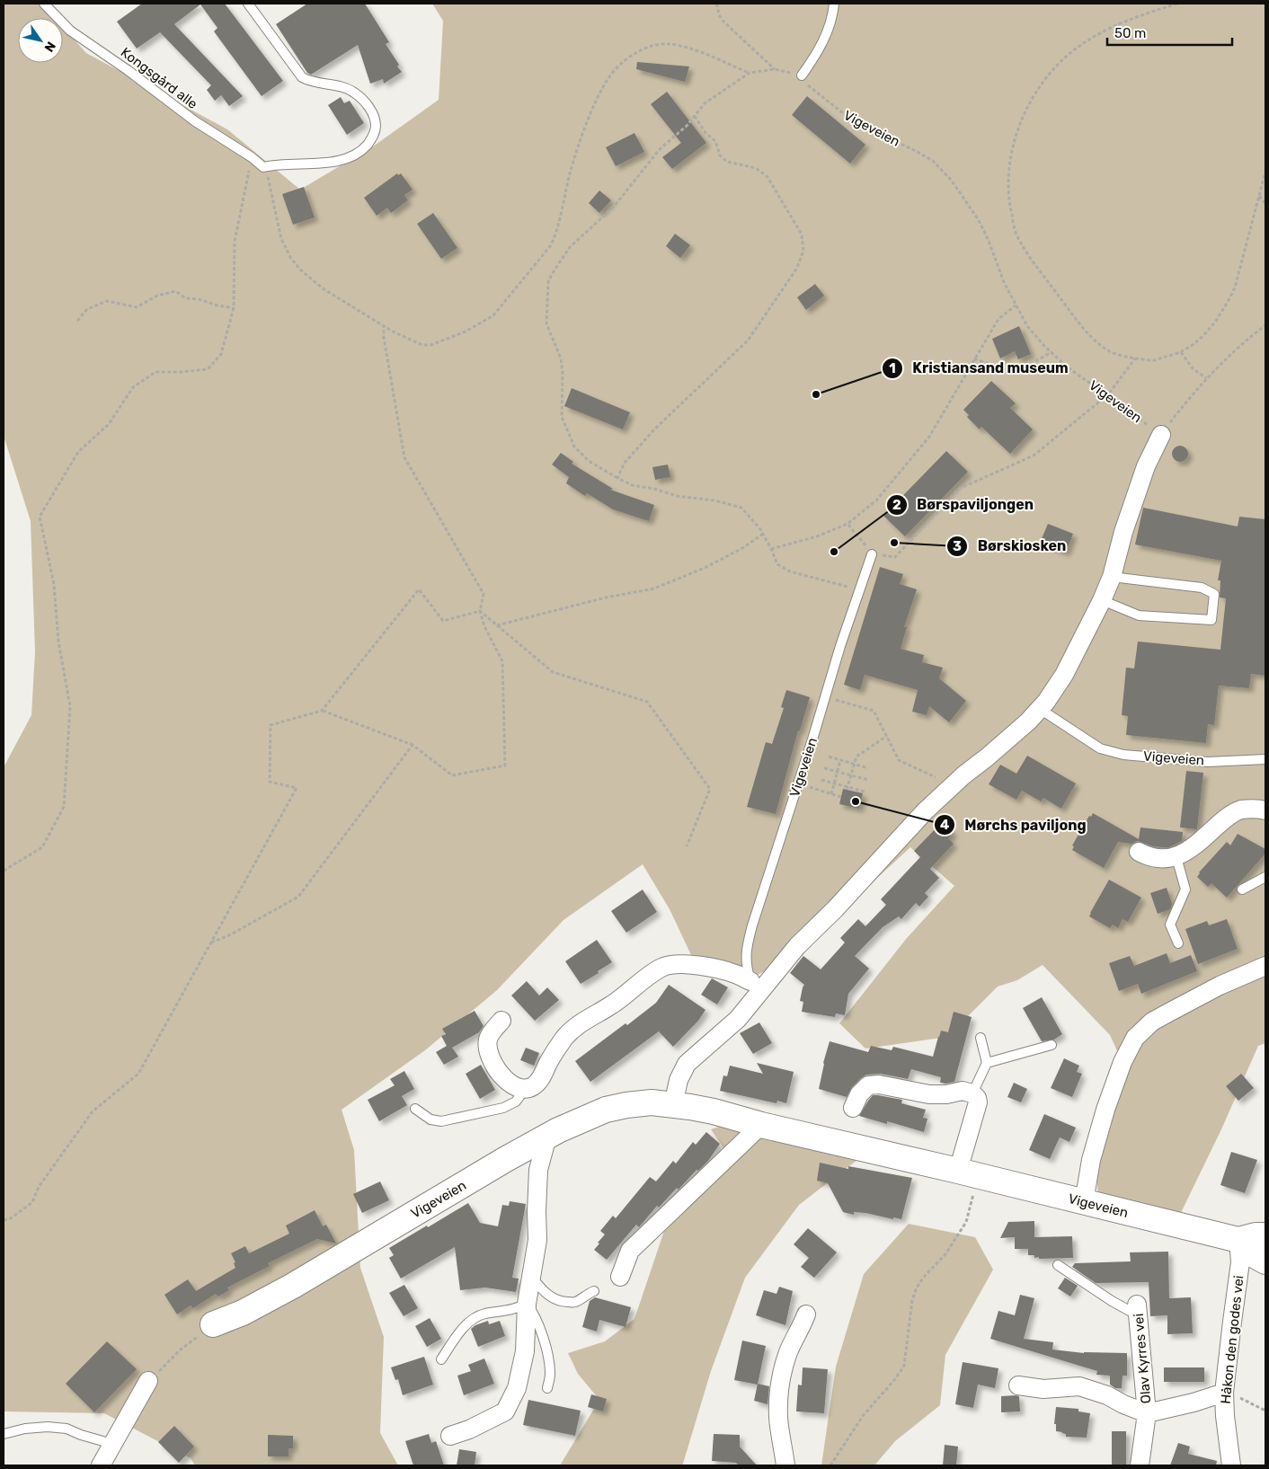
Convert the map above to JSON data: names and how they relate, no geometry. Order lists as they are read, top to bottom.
{
  "streets": {
    "street": ["Vigeveien", "Håkon den godes vei", "Olav Kyrres vei"],
    "lane": ["Kongsgård alle"]
  },
  "crossings": [
    ["Vigeveien", "Håkon den godes vei"],
    ["Håkon den godes vei", "Olav Kyrres vei"]
  ],
  "places": [
    "Kristiansand museum",
    "Børskiosken",
    "Børspaviljongen",
    "Mørchs paviljong"
  ],
  "scale_bar": "50 m",
  "north": "bottom right"
}
